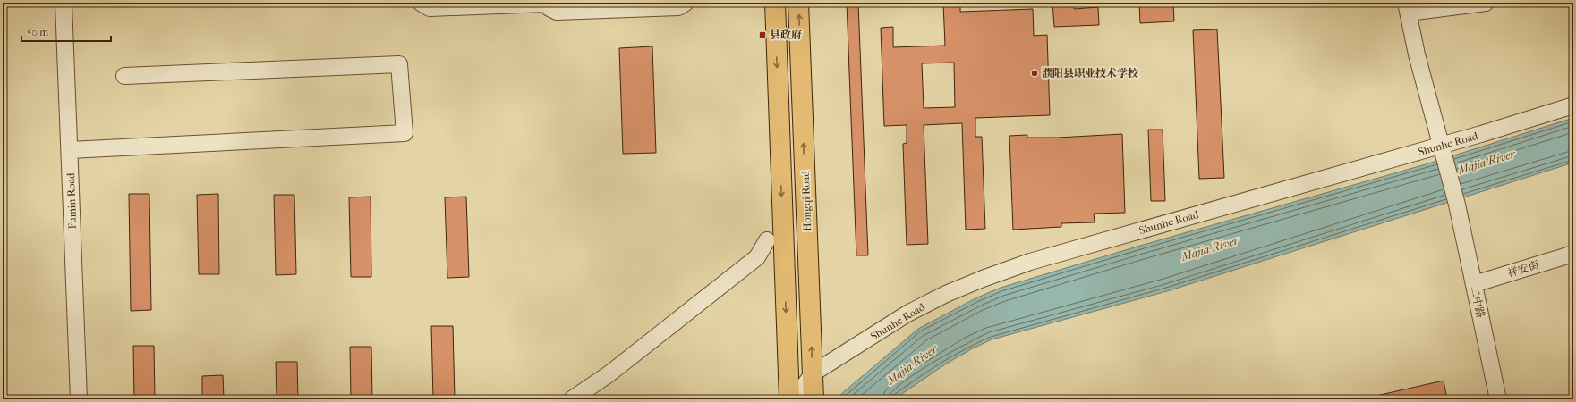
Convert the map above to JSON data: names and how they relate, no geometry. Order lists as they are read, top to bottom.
{
  "streets": {
    "main road": ["Hongqi Road"],
    "street": [
      "Shunhe Road",
      "Fumin Road",
      "祥安街",
      "二中路"
    ]
  },
  "crossings": [
    ["Shunhe Road", "Hongqi Road"],
    ["Shunhe Road", "二中路"],
    ["祥安街", "二中路"]
  ],
  "water": ["Majia River"],
  "places": {
    "transit": ["县政府"],
    "other": ["濮阳县职业技术学校"]
  },
  "scale_bar": "50 m"
}
